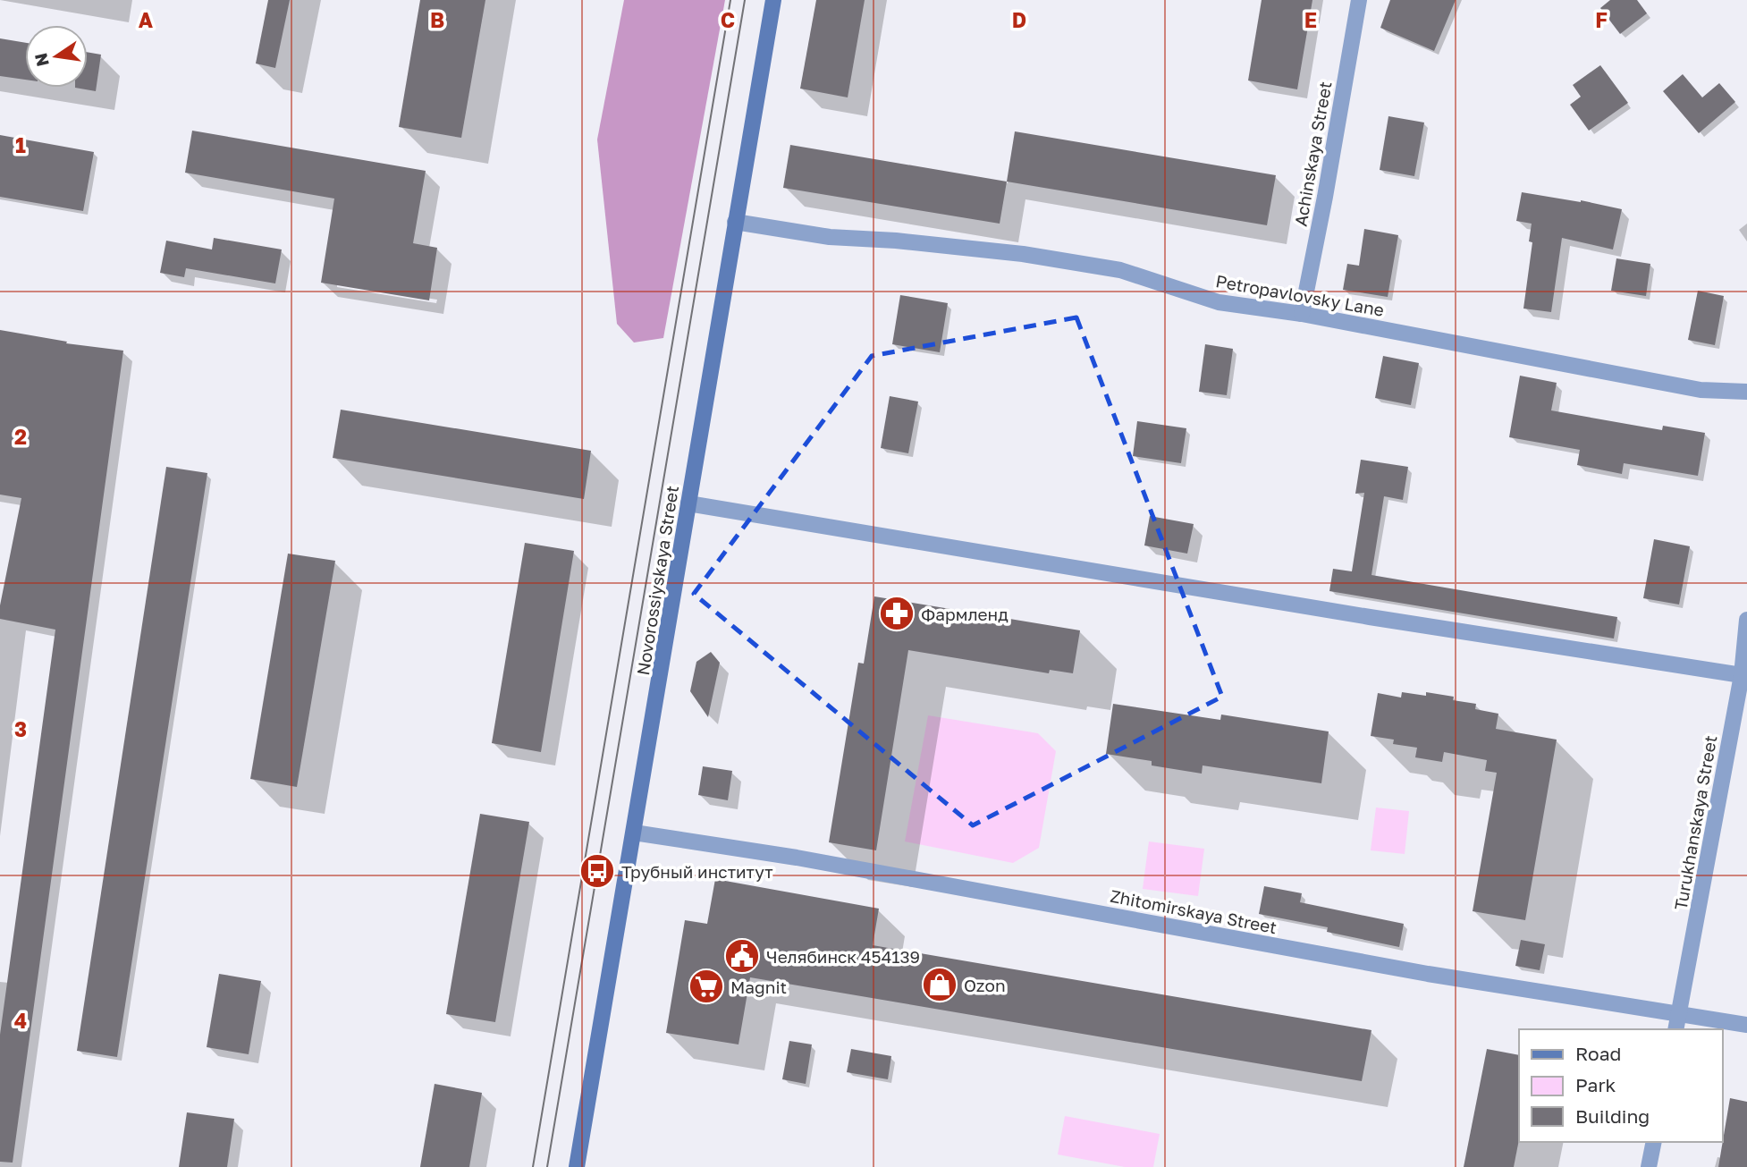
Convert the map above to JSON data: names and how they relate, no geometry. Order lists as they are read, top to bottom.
{
  "streets": {
    "main road": ["Novorossiyskaya Street"],
    "street": [
      "Achinskaya Street",
      "Petropavlovsky Lane",
      "Turukhanskaya Street",
      "Zhitomirskaya Street"
    ]
  },
  "crossings": [
    ["Achinskaya Street", "Petropavlovsky Lane"],
    ["Petropavlovsky Lane", "Novorossiyskaya Street"],
    ["Novorossiyskaya Street", "Zhitomirskaya Street"],
    ["Turukhanskaya Street", "Zhitomirskaya Street"]
  ],
  "places": {
    "pharmacy": ["Фармленд"],
    "bus stop": ["Трубный институт"],
    "public building": ["Челябинск 454139"],
    "shop": ["Ozon"],
    "supermarket": ["Magnit"]
  },
  "legend": ["Road", "Park", "Building"],
  "north": "left",
  "grid": {
    "columns": [
      "A",
      "B",
      "C",
      "D",
      "E",
      "F"
    ],
    "rows": [
      "1",
      "2",
      "3",
      "4"
    ]
  }
}
